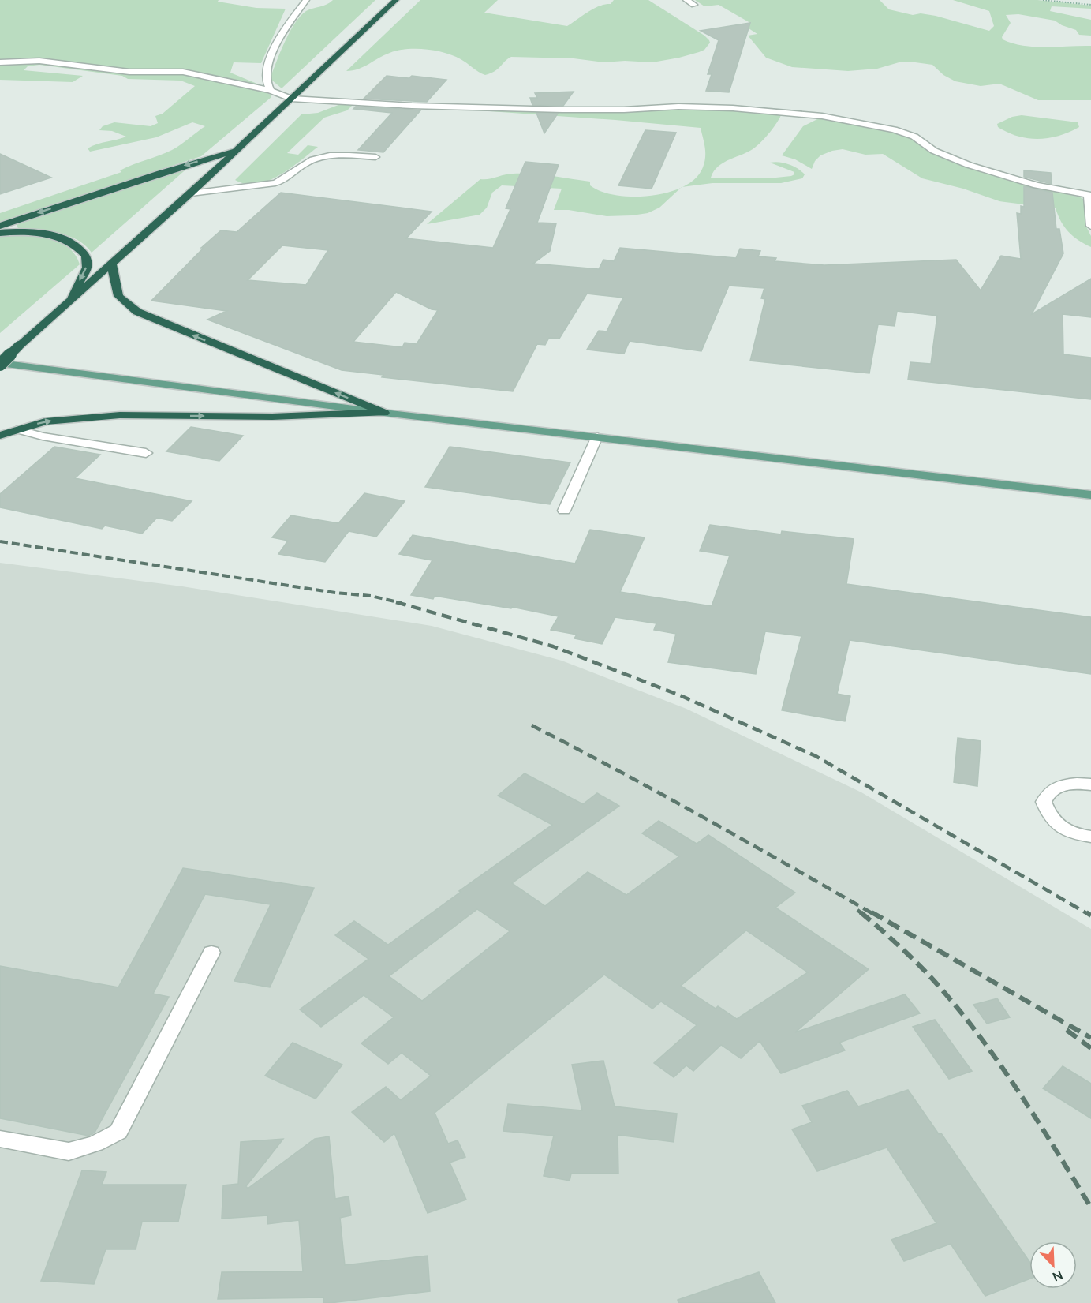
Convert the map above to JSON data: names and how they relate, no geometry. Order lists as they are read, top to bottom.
{
  "north": "bottom right"
}
